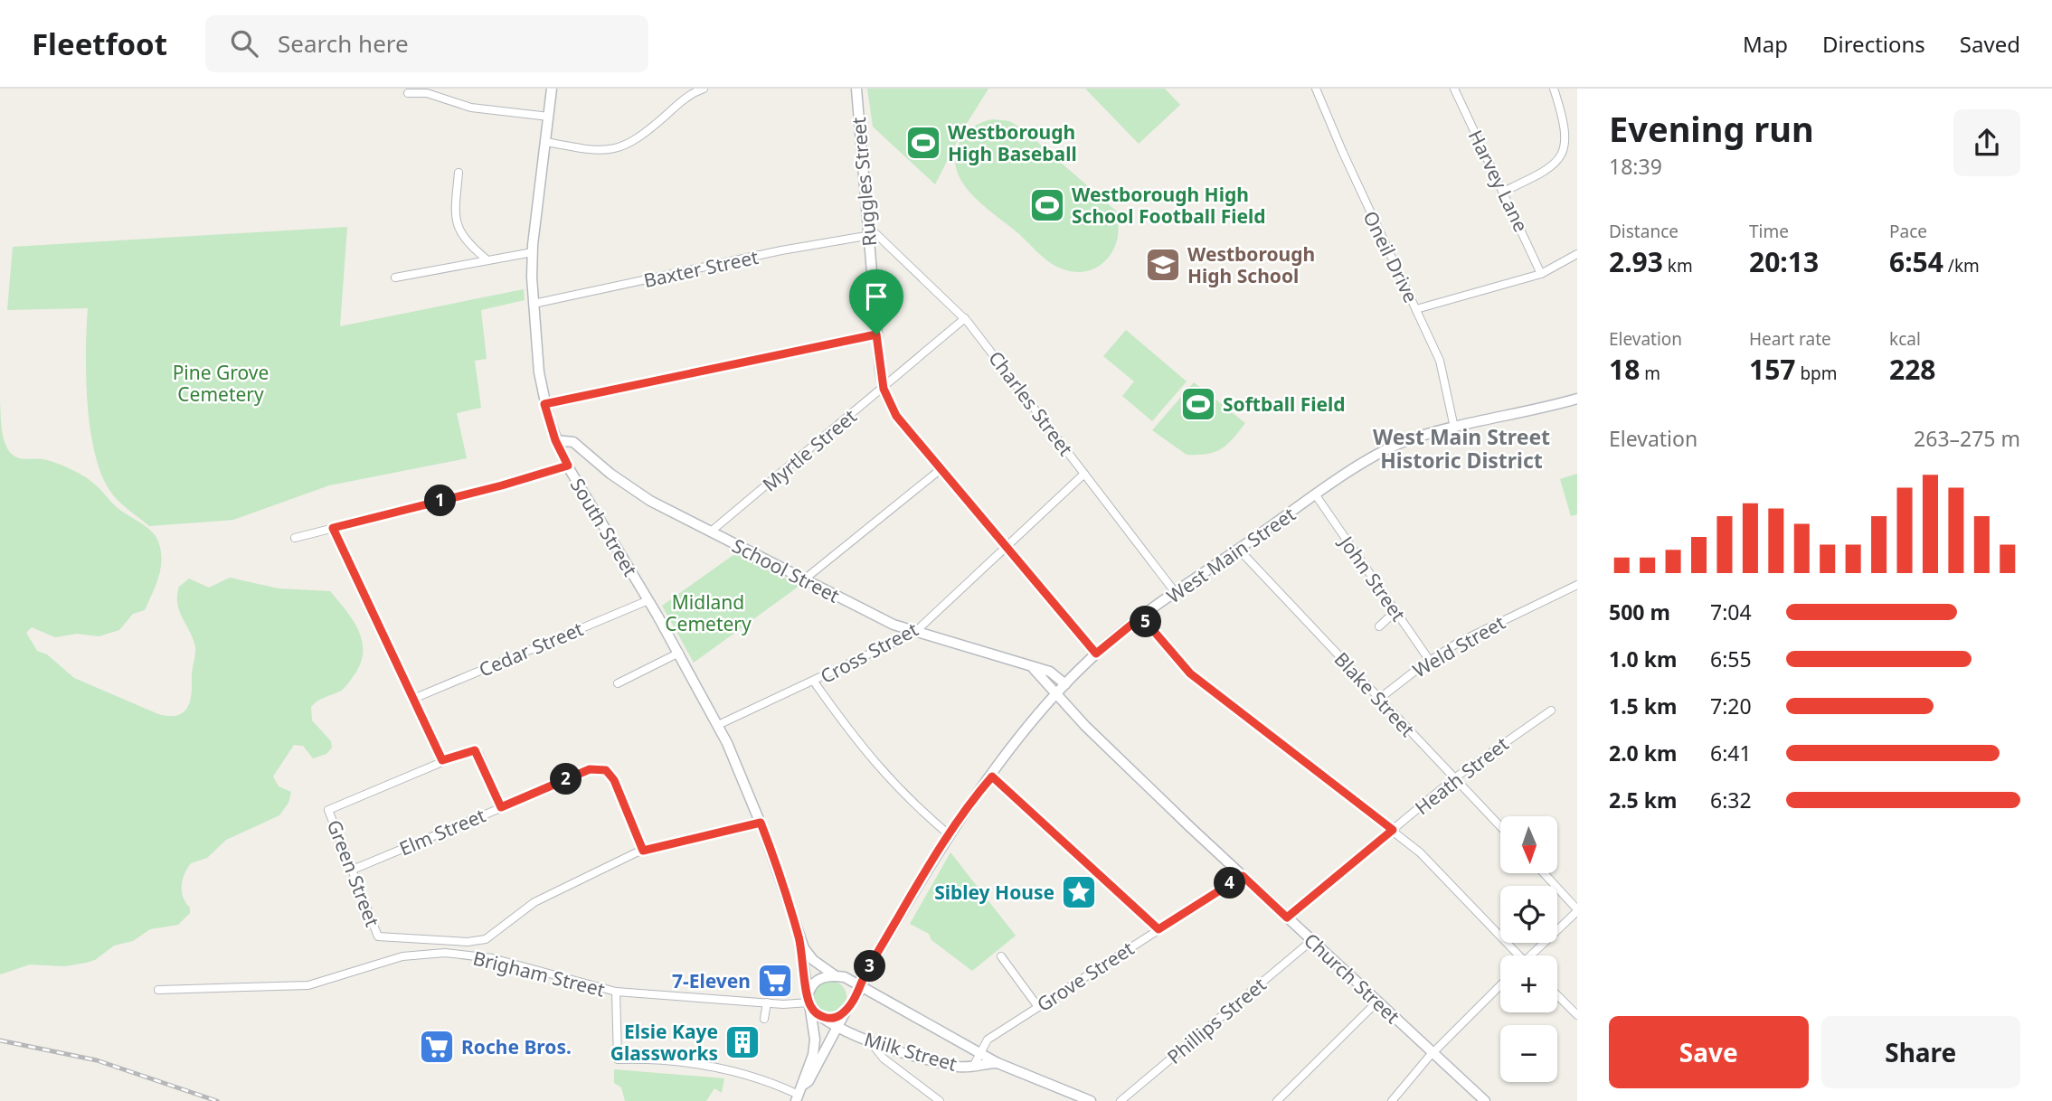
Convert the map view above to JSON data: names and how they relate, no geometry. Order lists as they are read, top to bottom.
{
  "streets": {
    "main road": [
      "Ruggles Street",
      "South Street",
      "West Main Street",
      "School Street",
      "Church Street",
      "Milk Street"
    ],
    "street": [
      "Harvey Lane",
      "Oneil Drive",
      "Baxter Street",
      "Charles Street",
      "Myrtle Street",
      "John Street",
      "Weld Street",
      "Cedar Street",
      "Cross Street",
      "Blake Street",
      "Heath Street",
      "Elm Street",
      "Green Street",
      "Brigham Street",
      "Grove Street",
      "Phillips Street"
    ]
  },
  "crossings": [
    ["Ruggles Street", "Baxter Street"],
    ["Ruggles Street", "Charles Street"],
    ["Ruggles Street", "Myrtle Street"],
    ["Ruggles Street", "West Main Street"],
    ["Ruggles Street", "Cross Street"],
    ["Oneil Drive", "West Main Street"],
    ["Baxter Street", "Charles Street"],
    ["Baxter Street", "South Street"],
    ["Charles Street", "Myrtle Street"],
    ["Charles Street", "West Main Street"],
    ["Charles Street", "Cross Street"],
    ["Myrtle Street", "School Street"],
    ["South Street", "West Main Street"],
    ["South Street", "School Street"],
    ["South Street", "Cedar Street"],
    ["South Street", "Cross Street"],
    ["South Street", "Brigham Street"],
    ["South Street", "Milk Street"],
    ["West Main Street", "School Street"],
    ["West Main Street", "John Street"],
    ["West Main Street", "Blake Street"],
    ["West Main Street", "Brigham Street"],
    ["West Main Street", "Church Street"],
    ["West Main Street", "Milk Street"],
    ["School Street", "Cross Street"],
    ["John Street", "Weld Street"],
    ["Weld Street", "Blake Street"],
    ["Blake Street", "Heath Street"],
    ["Heath Street", "Church Street"],
    ["Elm Street", "Green Street"],
    ["Brigham Street", "Milk Street"],
    ["Grove Street", "Church Street"],
    ["Grove Street", "Milk Street"],
    ["Church Street", "Phillips Street"]
  ],
  "districts": ["West Main Street Historic District"],
  "parks": ["Pine Grove Cemetery", "Midland Cemetery"],
  "places": {
    "sports": ["Westborough High Baseball", "Westborough High School Football Field", "Softball Field"],
    "school or university": ["Westborough High School"],
    "place": ["Sibley House"],
    "supermarket": ["7-Eleven", "Roche Bros."],
    "building": ["Elsie Kaye Glassworks"]
  },
  "north": "bottom",
  "page": {
    "header": "Fleetfoot",
    "search": "Search here",
    "nav": ["Map", "Directions", "Saved"],
    "heading": ["Evening run", "18:39"],
    "stats": [
      ["Distance", "2.93 km"],
      ["Time", "20:13"],
      ["Pace", "6:54 /km"],
      ["Elevation", "18 m"],
      ["Heart rate", "157 bpm"],
      ["kcal", "228"]
    ],
    "chart": ["Elevation", "263–275 m"],
    "pins": [
      "1",
      "5",
      "2",
      "4",
      "3"
    ],
    "list": [
      {
        "name": "500 m",
        "note": "7:04"
      },
      {
        "name": "1.0 km",
        "note": "6:55"
      },
      {
        "name": "1.5 km",
        "note": "7:20"
      },
      {
        "name": "2.0 km",
        "note": "6:41"
      },
      {
        "name": "2.5 km",
        "note": "6:32"
      }
    ],
    "map_buttons": ["+", "−"],
    "buttons": ["Save", "Share"]
  }
}
